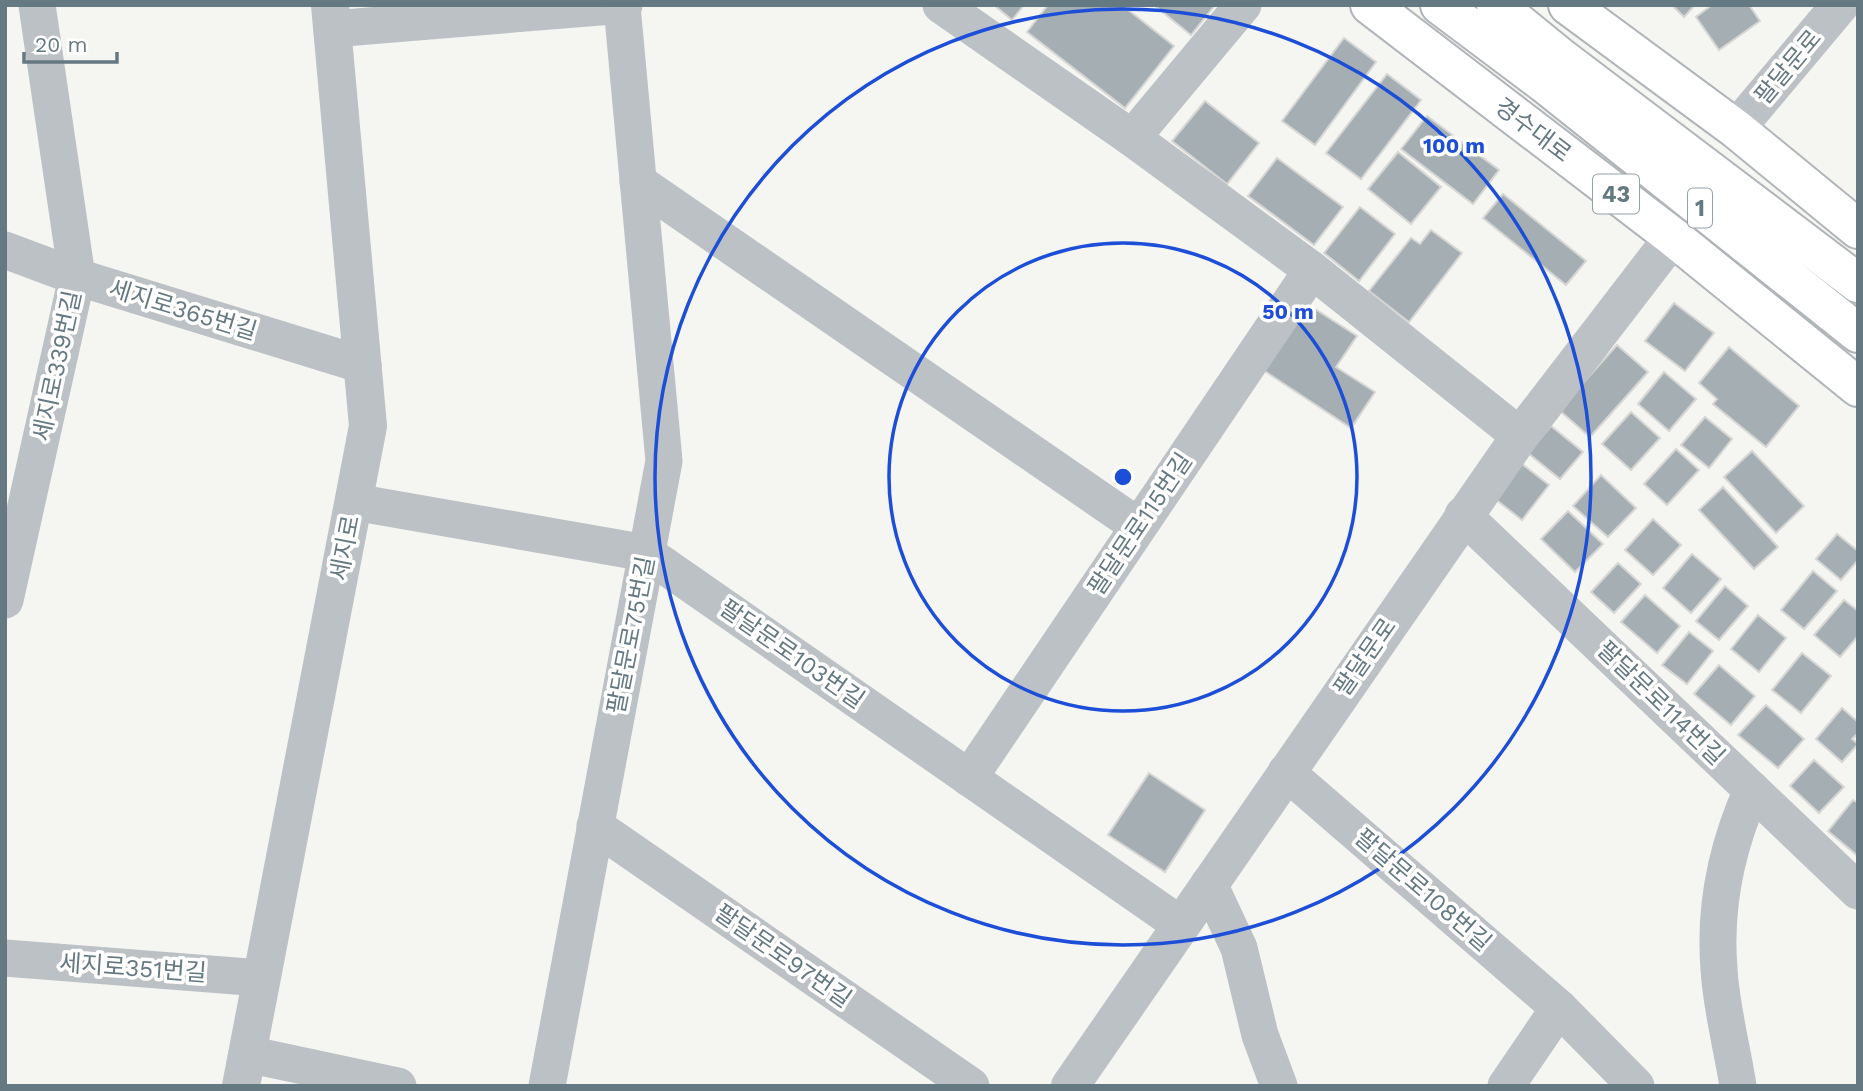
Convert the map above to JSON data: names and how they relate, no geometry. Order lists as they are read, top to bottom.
{
  "streets": {
    "main road": ["경수대로", "43", "1"],
    "street": [
      "팔달문로",
      "세지로365번길",
      "세지로339번길",
      "팔달문로115번길",
      "세지로",
      "팔달문로75번길",
      "팔달문로103번길",
      "팔달문로114번길",
      "팔달문로108번길",
      "팔달문로97번길",
      "세지로351번길"
    ]
  },
  "crossings": [
    ["팔달문로", "경수대로"],
    ["팔달문로", "팔달문로103번길"],
    ["팔달문로", "팔달문로114번길"],
    ["팔달문로", "팔달문로108번길"],
    ["경수대로", "1"],
    ["세지로365번길", "세지로339번길"],
    ["세지로365번길", "세지로"],
    ["팔달문로115번길", "팔달문로103번길"],
    ["세지로", "팔달문로103번길"],
    ["세지로", "세지로351번길"],
    ["팔달문로75번길", "팔달문로103번길"],
    ["팔달문로75번길", "팔달문로97번길"]
  ],
  "scale_bar": "20 m",
  "rings": ["100 m", "50 m"]
}
